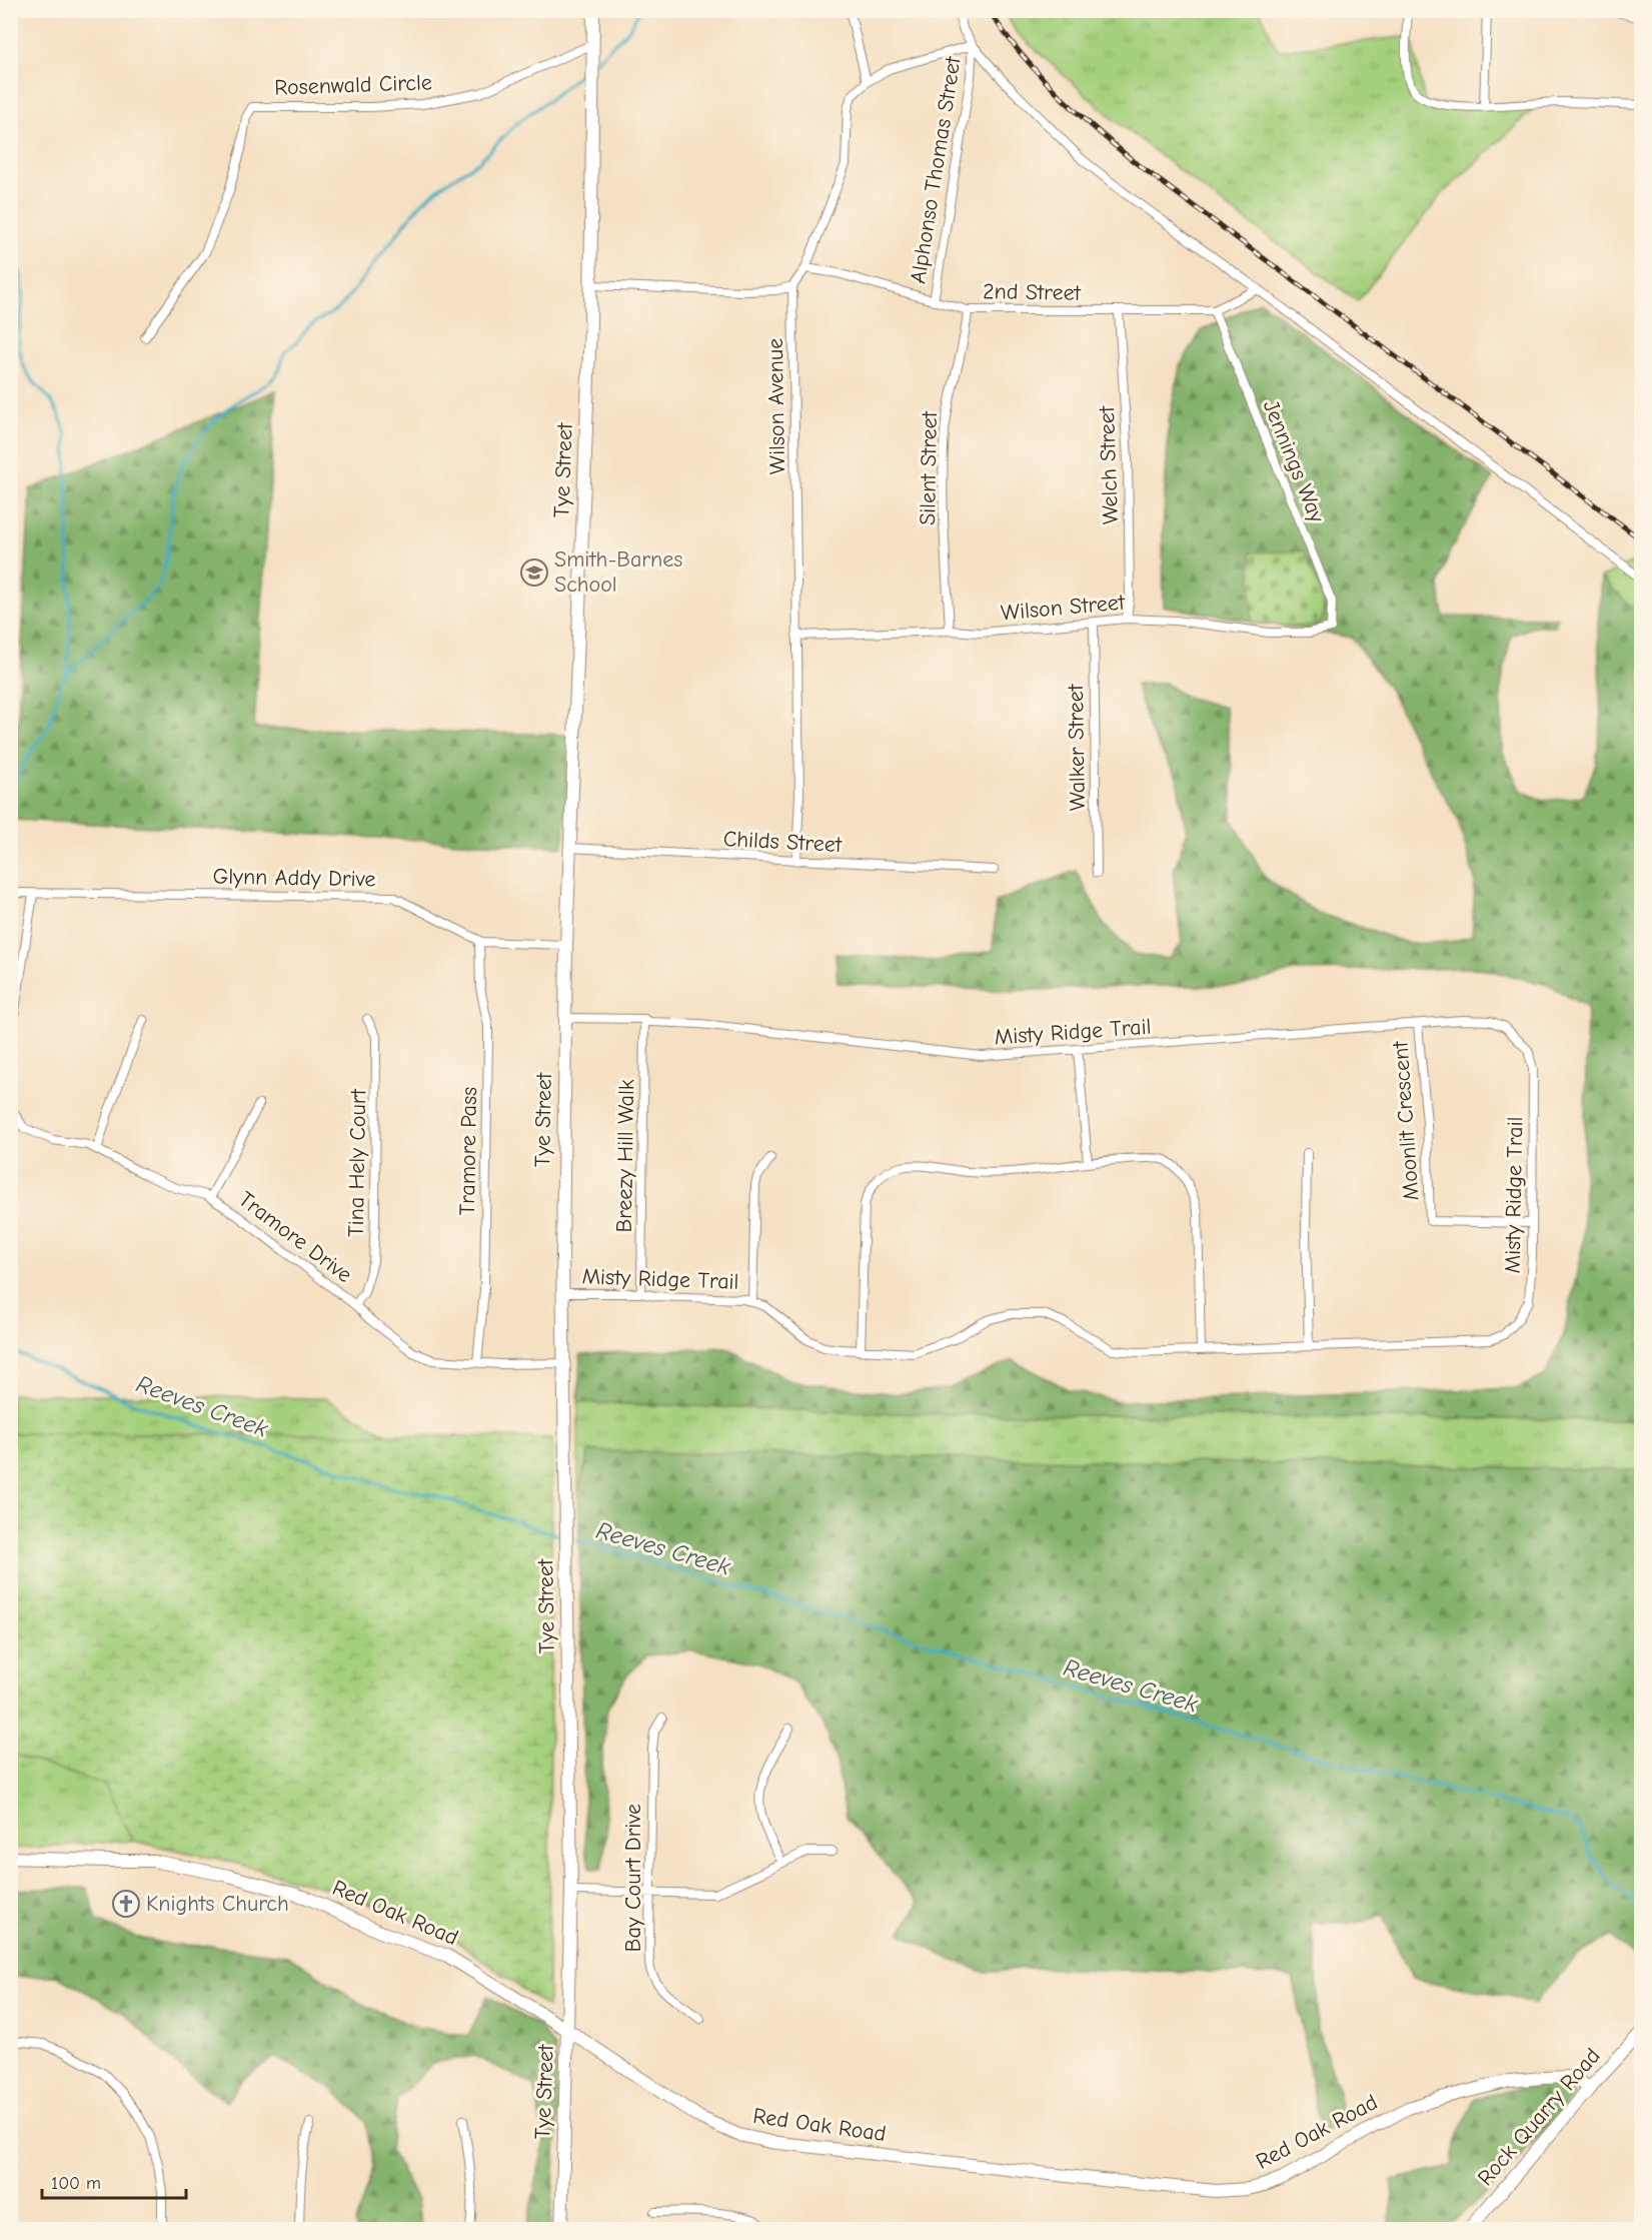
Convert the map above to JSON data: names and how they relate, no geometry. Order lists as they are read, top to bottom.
{
  "streets": {
    "street": [
      "Rosenwald Circle",
      "Alphonso Thomas Street",
      "2nd Street",
      "Wilson Avenue",
      "Jennings Way",
      "Welch Street",
      "Silent Street",
      "Tye Street",
      "Wilson Street",
      "Walker Street",
      "Childs Street",
      "Glynn Addy Drive",
      "Misty Ridge Trail",
      "Moonlit Crescent",
      "Tramore Pass",
      "Breezy Hill Walk",
      "Tina Hely Court",
      "Tramore Drive",
      "Bay Court Drive",
      "Red Oak Road",
      "Rock Quarry Road"
    ]
  },
  "crossings": [
    ["Rosenwald Circle", "Tye Street"],
    ["Alphonso Thomas Street", "2nd Street"],
    ["2nd Street", "Jennings Way"],
    ["2nd Street", "Welch Street"],
    ["2nd Street", "Silent Street"],
    ["Wilson Avenue", "Wilson Street"],
    ["Wilson Avenue", "Childs Street"],
    ["Jennings Way", "Wilson Street"],
    ["Welch Street", "Wilson Street"],
    ["Silent Street", "Wilson Street"],
    ["Tye Street", "Childs Street"],
    ["Tye Street", "Glynn Addy Drive"],
    ["Tye Street", "Misty Ridge Trail"],
    ["Tye Street", "Tramore Drive"],
    ["Tye Street", "Red Oak Road"],
    ["Wilson Street", "Walker Street"],
    ["Glynn Addy Drive", "Tramore Pass"],
    ["Misty Ridge Trail", "Moonlit Crescent"],
    ["Misty Ridge Trail", "Breezy Hill Walk"],
    ["Tramore Pass", "Tramore Drive"],
    ["Tina Hely Court", "Tramore Drive"],
    ["Red Oak Road", "Rock Quarry Road"]
  ],
  "water": ["Reeves Creek"],
  "places": {
    "school or university": ["Smith-Barnes School"],
    "church": ["Knights Church"]
  },
  "scale_bar": "100 m"
}
